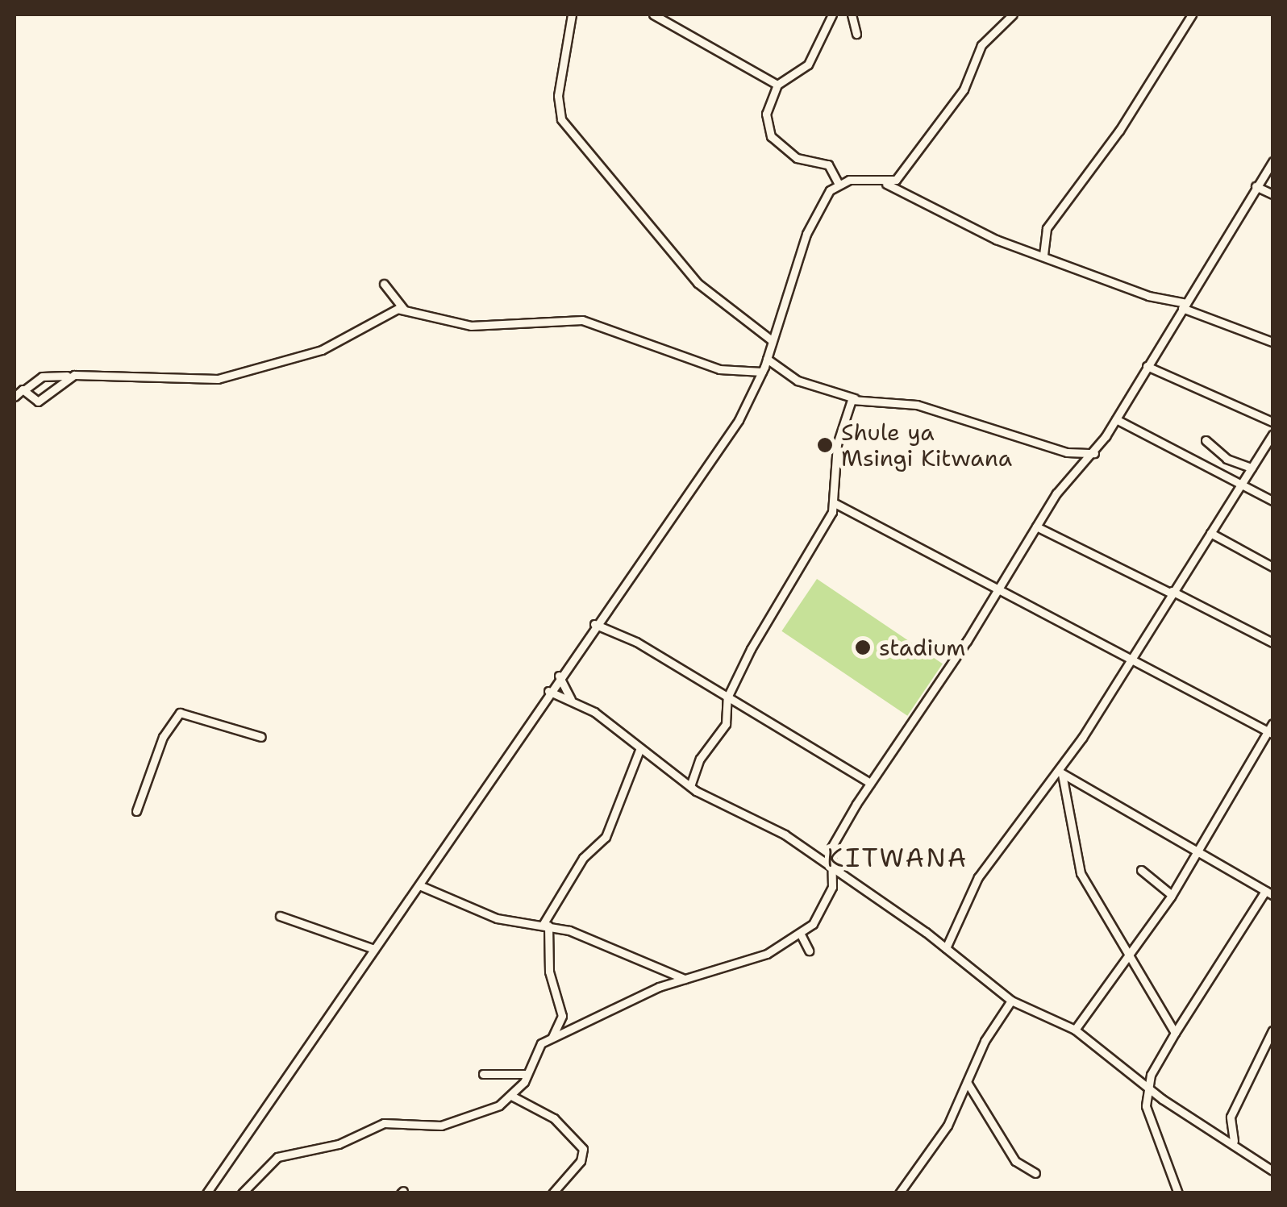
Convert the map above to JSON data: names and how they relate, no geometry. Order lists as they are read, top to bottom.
{
  "districts": ["KITWANA"],
  "places": ["Shule ya Msingi Kitwana", "stadium"]
}
